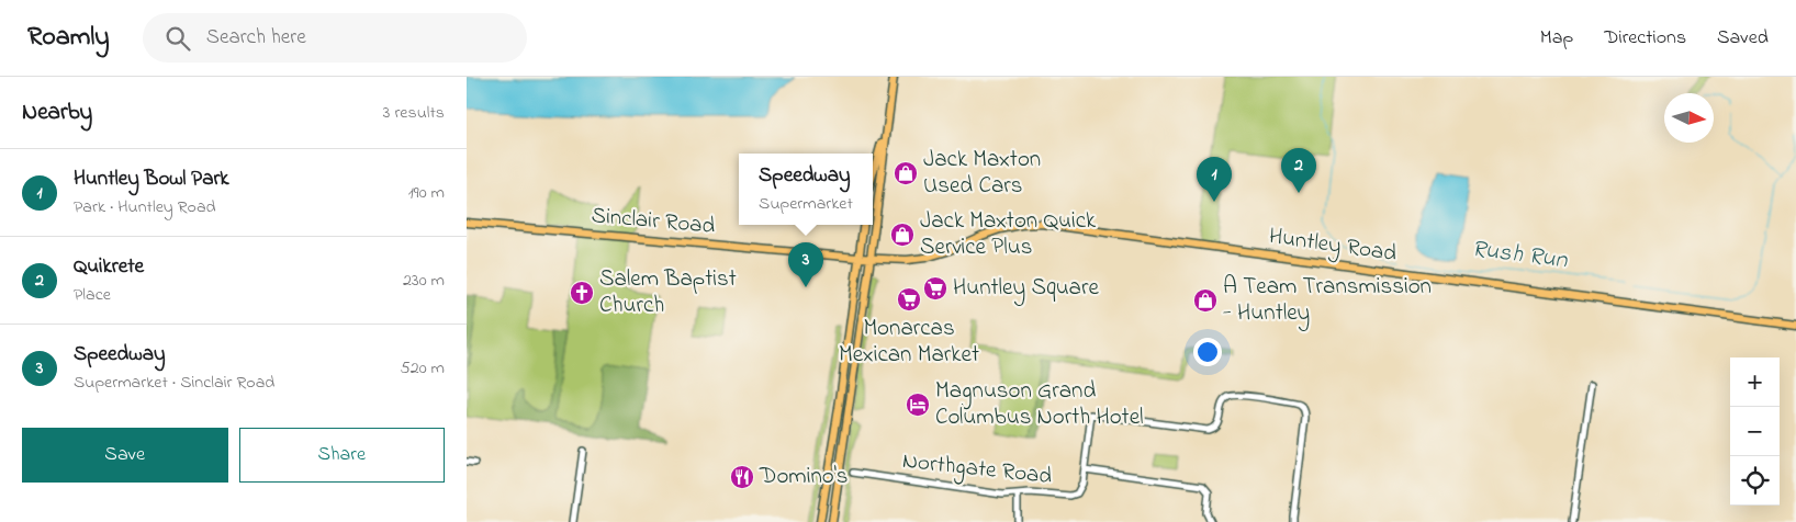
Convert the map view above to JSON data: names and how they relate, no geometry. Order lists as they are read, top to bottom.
{
  "streets": {
    "main road": ["Sinclair Road", "Huntley Road"],
    "street": ["Northgate Road"]
  },
  "crossings": [
    ["Sinclair Road", "Huntley Road"]
  ],
  "water": ["Rush Run"],
  "places": {
    "shop": ["Jack Maxton Used Cars", "Jack Maxton Quick Service Plus", "A Team Transmission - Huntley"],
    "supermarket": ["Huntley Square", "Monarcas Mexican Market"],
    "church": ["Salem Baptist Church"],
    "hotel": ["Magnuson Grand Columbus North Hotel"],
    "restaurant": ["Domino's"]
  },
  "north": "right",
  "page": {
    "header": "Roamly",
    "search": "Search here",
    "nav": ["Map", "Directions", "Saved"],
    "heading": ["Nearby", "3 results"],
    "list": [
      {
        "mark": "1",
        "name": "Huntley Bowl Park",
        "note": "Park · Huntley Road",
        "value": "190 m"
      },
      {
        "mark": "2",
        "name": "Quikrete",
        "note": "Place",
        "value": "230 m"
      },
      {
        "mark": "3",
        "name": "Speedway",
        "note": "Supermarket · Sinclair Road",
        "value": "520 m"
      }
    ],
    "pins": ["2", "1", "3"],
    "popup": ["Speedway", "Supermarket"],
    "map_buttons": ["+", "−"],
    "buttons": ["Save", "Share"]
  }
}
